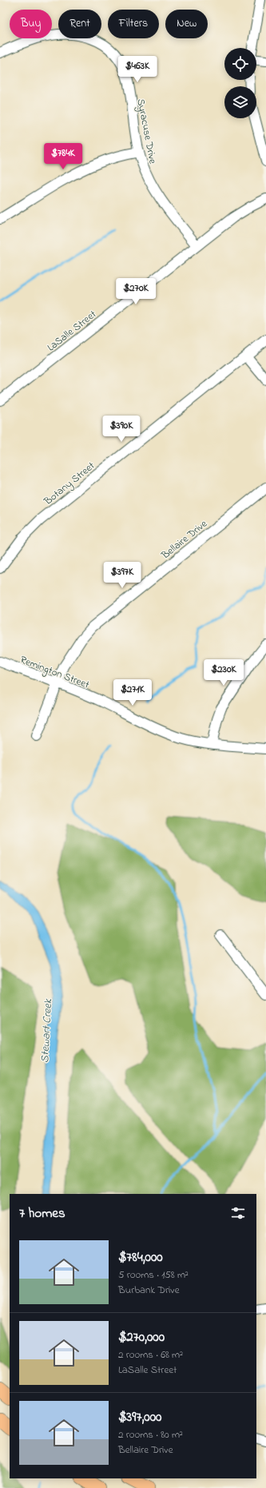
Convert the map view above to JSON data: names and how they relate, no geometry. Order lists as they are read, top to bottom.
{
  "streets": {
    "street": [
      "Syracuse Drive",
      "LaSalle Street",
      "Botany Street",
      "Bellaire Drive",
      "Remington Street"
    ]
  },
  "crossings": [
    ["Syracuse Drive", "LaSalle Street"],
    ["Bellaire Drive", "Remington Street"]
  ],
  "water": ["Stewart Creek"],
  "page": {
    "chip": [
      "Buy",
      "Rent",
      "Filters",
      "New"
    ],
    "price": [
      "$463K",
      "$784K",
      "$270K",
      "$390K",
      "$397K",
      "$230K",
      "$271K"
    ],
    "heading": "7 homes",
    "list": [
      {
        "name": "$784,000",
        "note": "5 rooms · 158 m² · Burbank Drive"
      },
      {
        "name": "$270,000",
        "note": "2 rooms · 68 m² · LaSalle Street"
      },
      {
        "name": "$397,000",
        "note": "2 rooms · 80 m² · Bellaire Drive"
      }
    ]
  }
}
